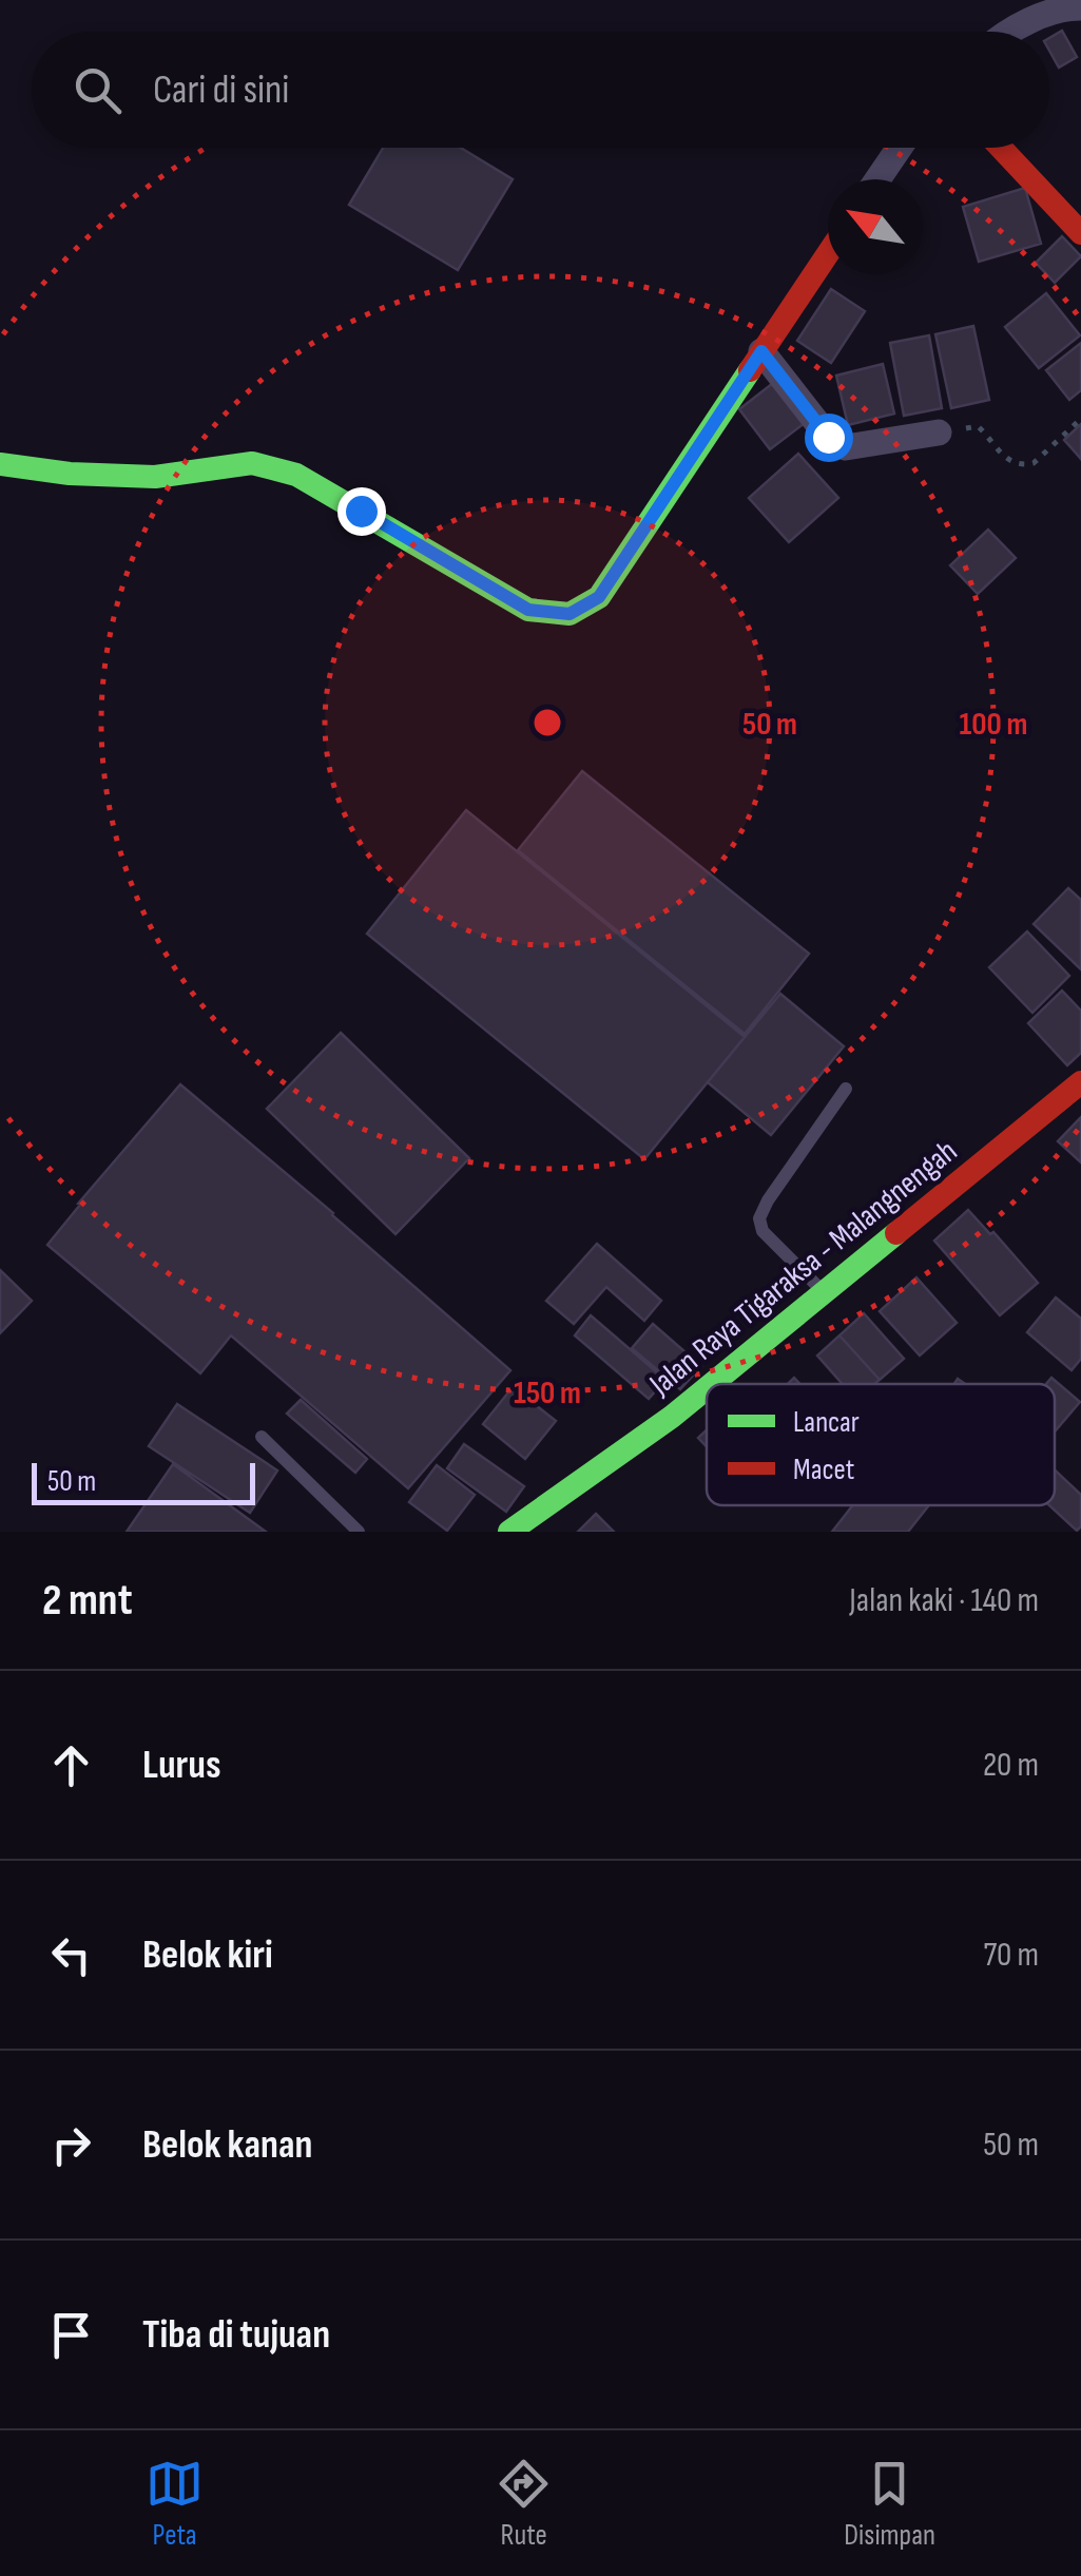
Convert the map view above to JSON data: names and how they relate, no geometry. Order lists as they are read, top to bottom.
{
  "streets": {
    "street": ["Jalan Raya Tigaraksa - Malangnengah"]
  },
  "legend": ["Lancar", "Macet"],
  "scale_bar": "50 m",
  "north": "top left",
  "page": {
    "search": "Cari di sini",
    "scale": "50 m",
    "heading": ["2 mnt", "Jalan kaki · 140 m"],
    "list": [
      ["Lurus", "20 m"],
      ["Belok kiri", "70 m"],
      ["Belok kanan", "50 m"],
      "Tiba di tujuan"
    ],
    "nav": ["Peta", "Rute", "Disimpan"]
  },
  "rings": ["50 m", "100 m", "150 m"]
}
